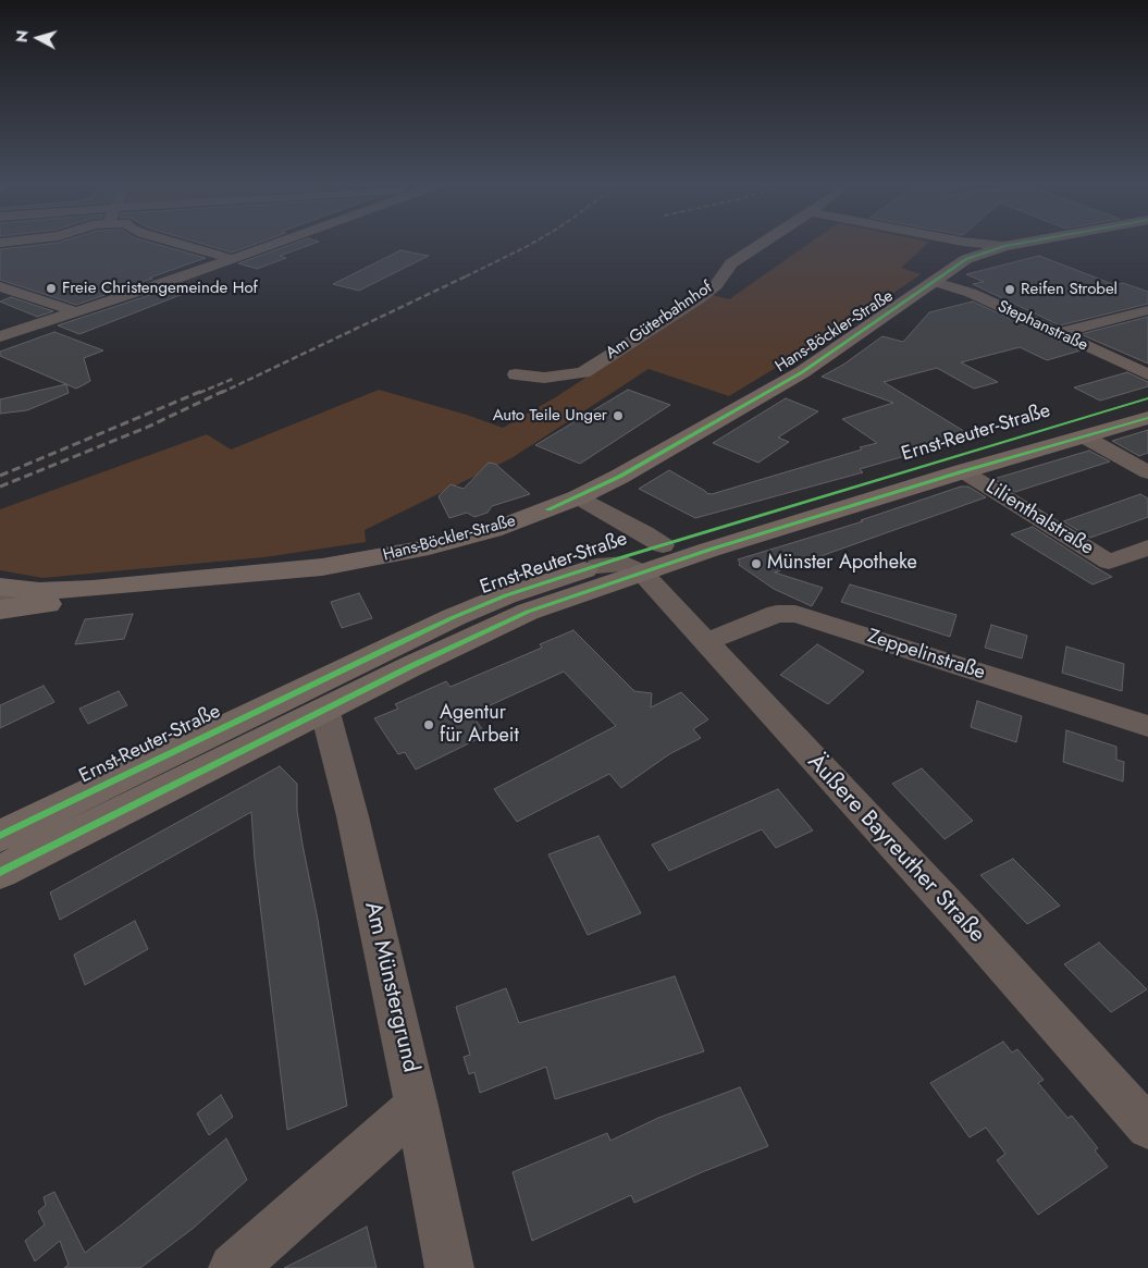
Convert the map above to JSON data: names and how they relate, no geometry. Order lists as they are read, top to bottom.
{
  "streets": {
    "main road": ["Hans-Böckler-Straße", "Ernst-Reuter-Straße"],
    "street": [
      "Am Güterbahnhof",
      "Stephanstraße",
      "Lilienthalstraße",
      "Zeppelinstraße",
      "Äußere Bayreuther Straße",
      "Am Münstergrund"
    ]
  },
  "crossings": [
    ["Stephanstraße", "Hans-Böckler-Straße"],
    ["Ernst-Reuter-Straße", "Lilienthalstraße"],
    ["Ernst-Reuter-Straße", "Äußere Bayreuther Straße"],
    ["Ernst-Reuter-Straße", "Am Münstergrund"],
    ["Zeppelinstraße", "Äußere Bayreuther Straße"]
  ],
  "places": [
    "Freie Christengemeinde Hof",
    "Reifen Strobel",
    "Auto Teile Unger",
    "Münster Apotheke",
    "Agentur für Arbeit"
  ],
  "north": "left"
}
